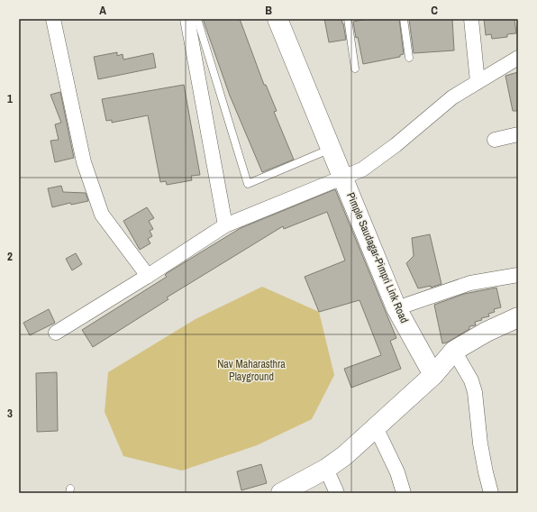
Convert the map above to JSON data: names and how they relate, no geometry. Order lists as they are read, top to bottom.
{
  "streets": {
    "street": ["Pimple Saudagar-Pimpri Link Road"]
  },
  "parks": ["Nav Maharasthra Playground"],
  "grid": {
    "columns": ["A", "B", "C"],
    "rows": ["1", "2", "3"]
  }
}
